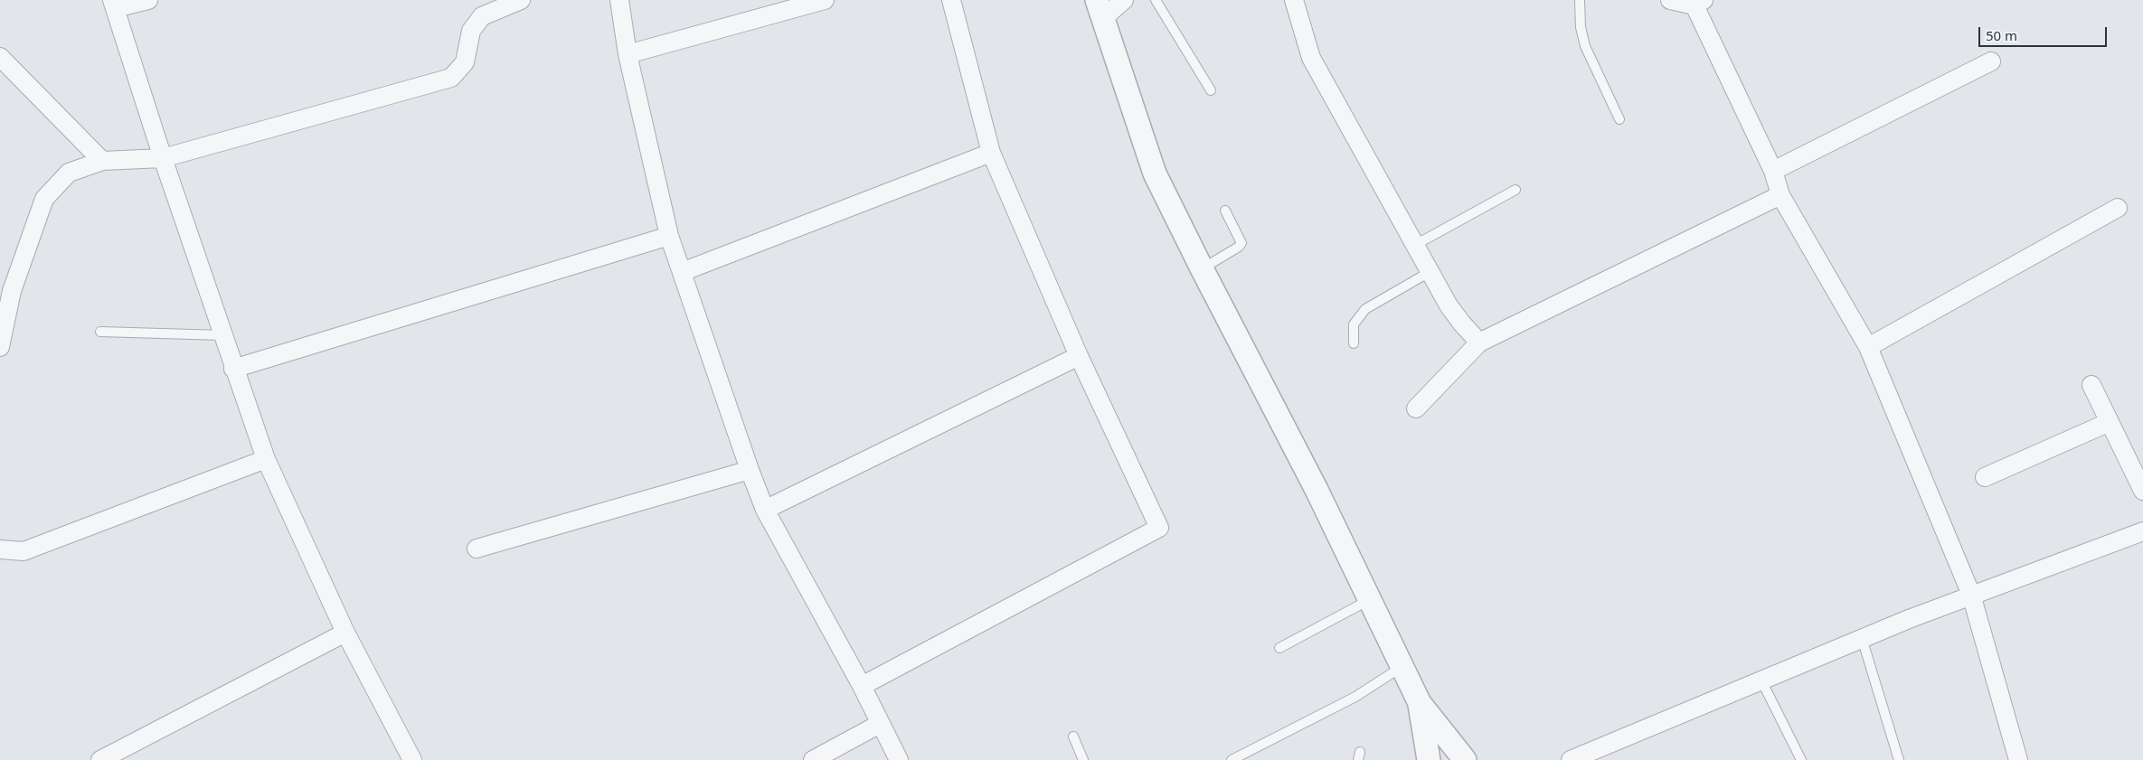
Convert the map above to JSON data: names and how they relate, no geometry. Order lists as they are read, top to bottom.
{
  "scale_bar": "50 m"
}
